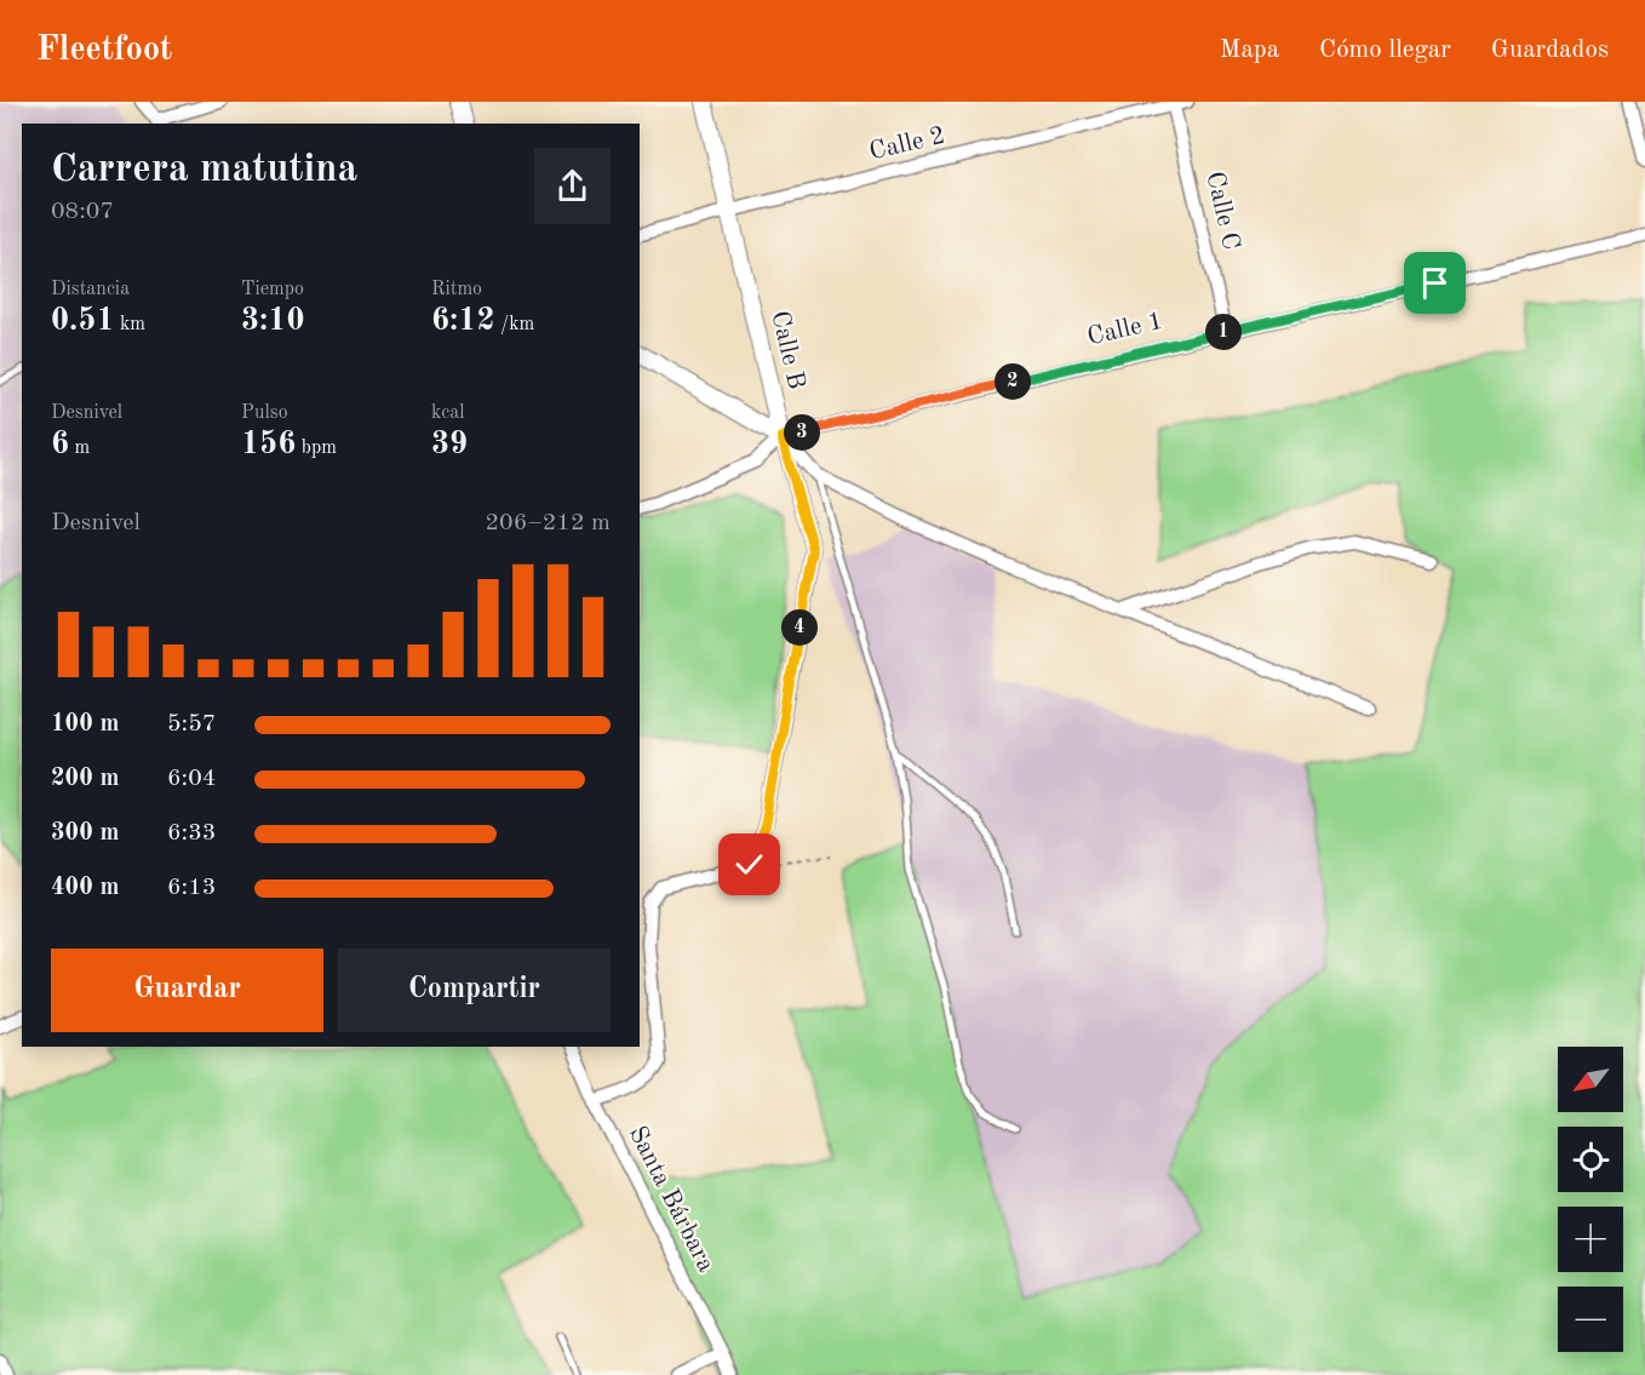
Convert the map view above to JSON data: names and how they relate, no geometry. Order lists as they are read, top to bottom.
{
  "streets": {
    "street": [
      "Calle 2",
      "Calle C",
      "Calle 1",
      "Calle B",
      "Santa Bárbara"
    ]
  },
  "crossings": [
    ["Calle 2", "Calle C"],
    ["Calle 2", "Calle B"],
    ["Calle C", "Calle 1"],
    ["Calle 1", "Calle B"]
  ],
  "north": "bottom left",
  "page": {
    "header": "Fleetfoot",
    "nav": ["Mapa", "Cómo llegar", "Guardados"],
    "heading": ["Carrera matutina", "08:07"],
    "stats": [
      ["Distancia", "0.51 km"],
      ["Tiempo", "3:10"],
      ["Ritmo", "6:12 /km"],
      ["Desnivel", "6 m"],
      ["Pulso", "156 bpm"],
      ["kcal", "39"]
    ],
    "pins": [
      "1",
      "2",
      "3",
      "4"
    ],
    "chart": ["Desnivel", "206–212 m"],
    "list": [
      {
        "name": "100 m",
        "note": "5:57"
      },
      {
        "name": "200 m",
        "note": "6:04"
      },
      {
        "name": "300 m",
        "note": "6:33"
      },
      {
        "name": "400 m",
        "note": "6:13"
      }
    ],
    "buttons": ["Guardar", "Compartir"],
    "map_buttons": ["+", "−"]
  }
}
